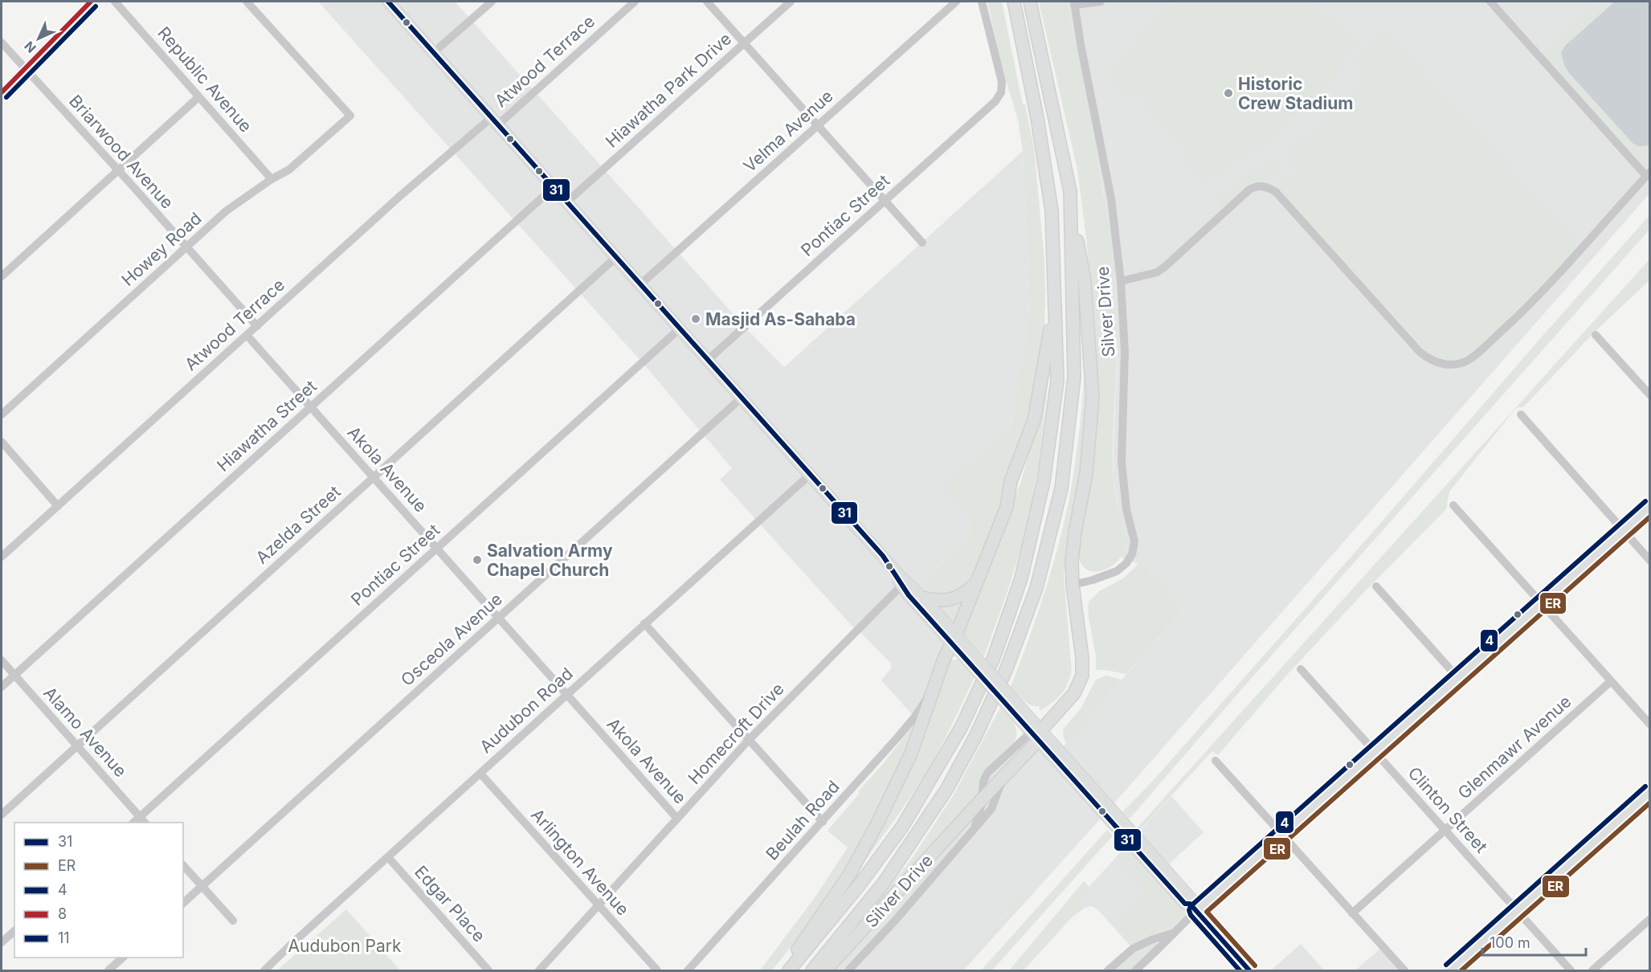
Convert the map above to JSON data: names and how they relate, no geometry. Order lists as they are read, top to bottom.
{
  "streets": {
    "street": [
      "Atwood Terrace",
      "Republic Avenue",
      "Hiawatha Park Drive",
      "Velma Avenue",
      "Briarwood Avenue",
      "Pontiac Street",
      "Howey Road",
      "Silver Drive",
      "Hiawatha Street",
      "Akola Avenue",
      "Azelda Street",
      "Osceola Avenue",
      "Audubon Road",
      "Alamo Avenue",
      "Homecroft Drive",
      "Glenmawr Avenue",
      "Clinton Street",
      "Beulah Road",
      "Arlington Avenue",
      "Edgar Place"
    ]
  },
  "crossings": [
    ["Atwood Terrace", "Briarwood Avenue"],
    ["Atwood Terrace", "Akola Avenue"],
    ["Republic Avenue", "Howey Road"],
    ["Briarwood Avenue", "Howey Road"],
    ["Pontiac Street", "Akola Avenue"],
    ["Pontiac Street", "Alamo Avenue"],
    ["Hiawatha Street", "Akola Avenue"],
    ["Hiawatha Street", "Alamo Avenue"],
    ["Akola Avenue", "Azelda Street"],
    ["Akola Avenue", "Osceola Avenue"],
    ["Akola Avenue", "Audubon Road"],
    ["Akola Avenue", "Homecroft Drive"],
    ["Azelda Street", "Alamo Avenue"],
    ["Audubon Road", "Arlington Avenue"],
    ["Audubon Road", "Edgar Place"],
    ["Homecroft Drive", "Arlington Avenue"],
    ["Glenmawr Avenue", "Clinton Street"]
  ],
  "parks": ["Audubon Park"],
  "places": ["Historic Crew Stadium", "Masjid As-Sahaba", "Salvation Army Chapel Church"],
  "lines": [
    "transit line 31",
    "transit line 8",
    "transit line 11",
    "transit line 4",
    "transit line ER"
  ],
  "legend": [
    "31",
    "ER",
    "4",
    "8",
    "11"
  ],
  "scale_bar": "100 m",
  "north": "bottom left"
}
